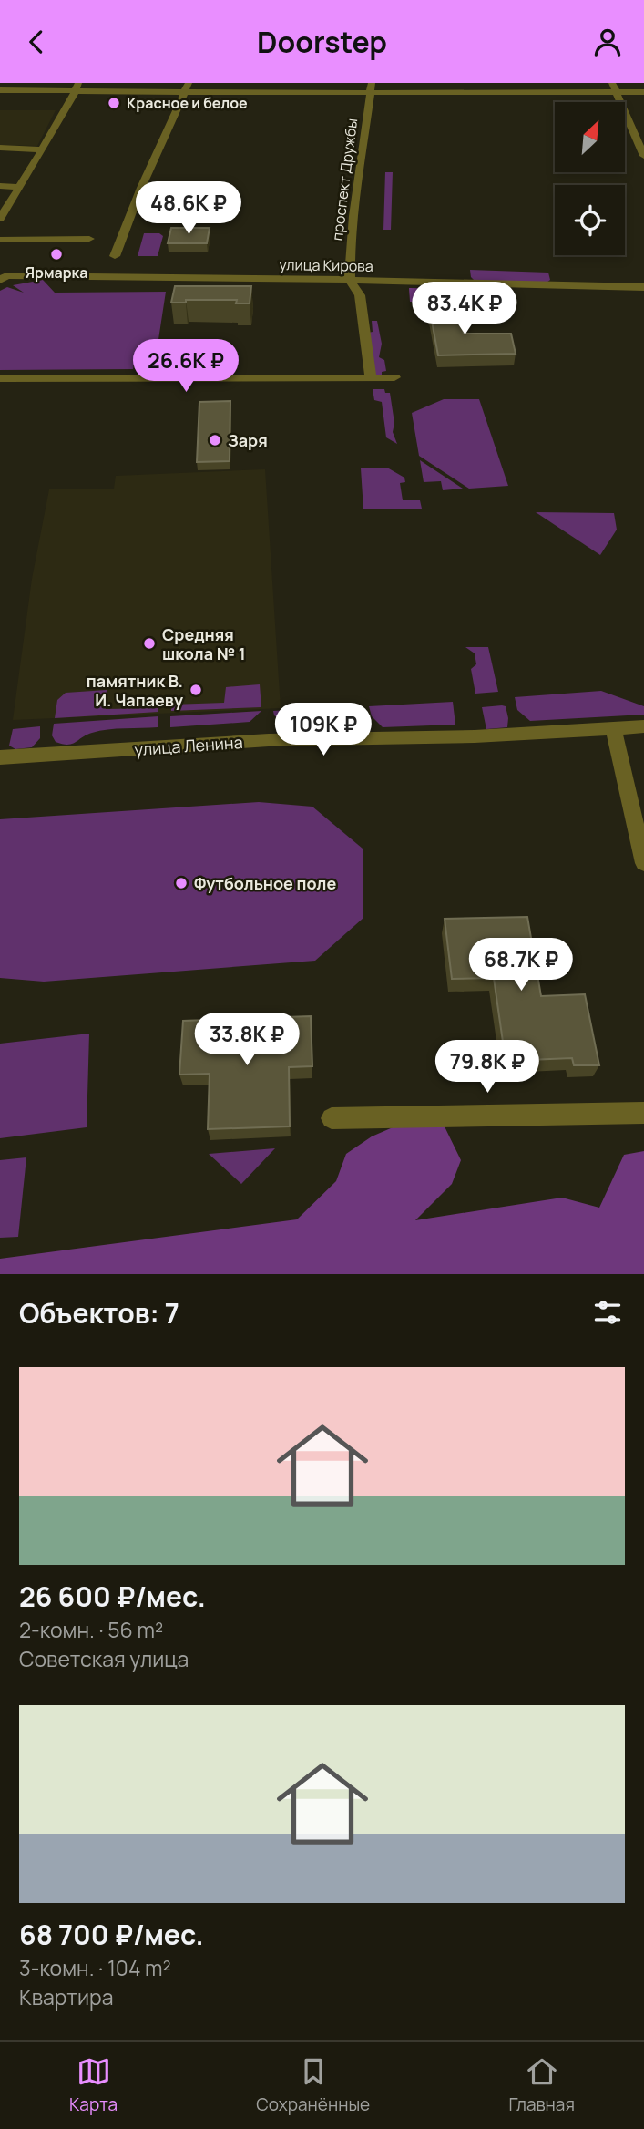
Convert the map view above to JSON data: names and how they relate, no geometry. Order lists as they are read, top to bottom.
{
  "streets": {
    "street": ["проспект Дружбы", "улица Кирова", "улица Ленина"]
  },
  "crossings": [
    ["проспект Дружбы", "улица Кирова"]
  ],
  "places": [
    "Красное и белое",
    "Ярмарка",
    "Заря",
    "Средняя школа № 1",
    "памятник В. И. Чапаеву",
    "Футбольное поле"
  ],
  "north": "top right",
  "page": {
    "header": "Doorstep",
    "price": [
      "48.6K ₽",
      "83.4K ₽",
      "26.6K ₽",
      "109K ₽",
      "68.7K ₽",
      "33.8K ₽",
      "79.8K ₽"
    ],
    "heading": "Объектов: 7",
    "list": [
      {
        "name": "26 600 ₽/мес.",
        "note": "2-комн. · 56 m² · Советская улица"
      },
      {
        "name": "68 700 ₽/мес.",
        "note": "3-комн. · 104 m² · Квартира"
      }
    ],
    "tabs": ["Карта", "Сохранённые", "Главная"]
  }
}
